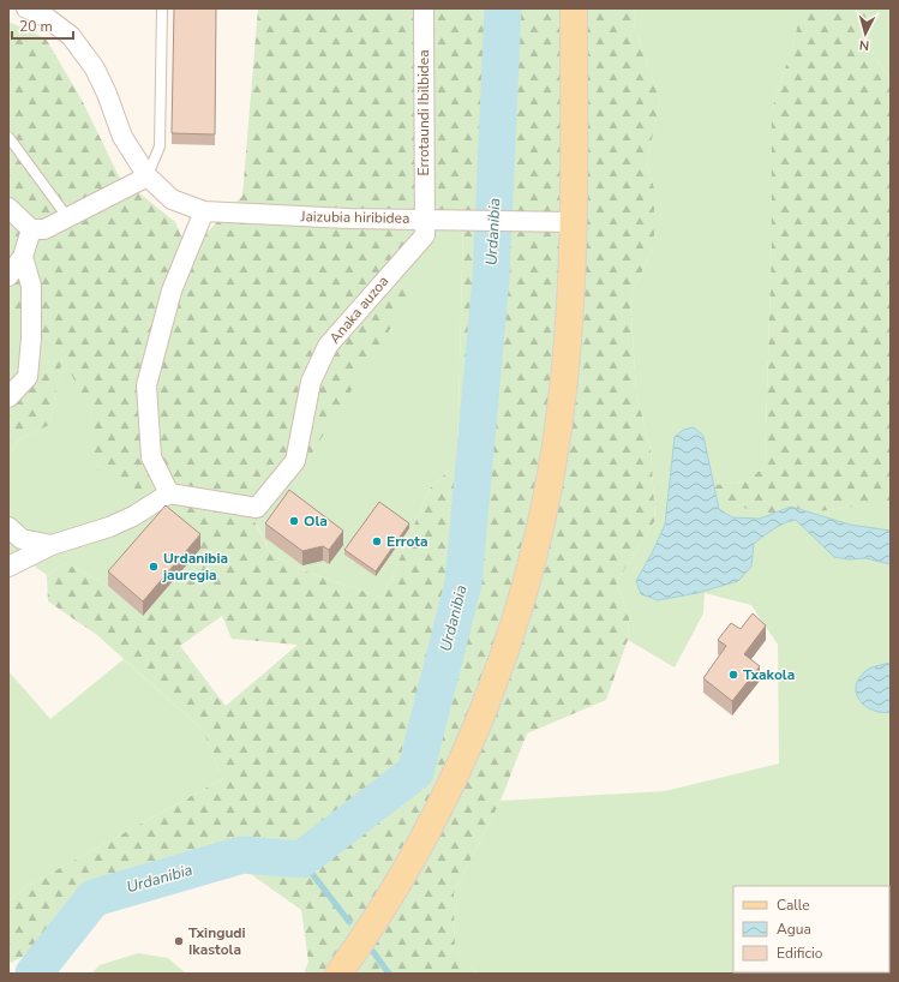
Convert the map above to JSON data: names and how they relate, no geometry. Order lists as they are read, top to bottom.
{
  "streets": {
    "street": ["Errotaundi Ibilbidea", "Jaizubia hiribidea", "Anaka auzoa"]
  },
  "crossings": [
    ["Errotaundi Ibilbidea", "Jaizubia hiribidea"],
    ["Errotaundi Ibilbidea", "Anaka auzoa"],
    ["Jaizubia hiribidea", "Anaka auzoa"]
  ],
  "water": ["Urdanibia"],
  "places": [
    "Ola",
    "Errota",
    "Urdanibia jauregia",
    "Txakola",
    "Txingudi Ikastola"
  ],
  "legend": ["Calle", "Agua", "Edificio"],
  "scale_bar": "20 m",
  "north": "bottom"
}
